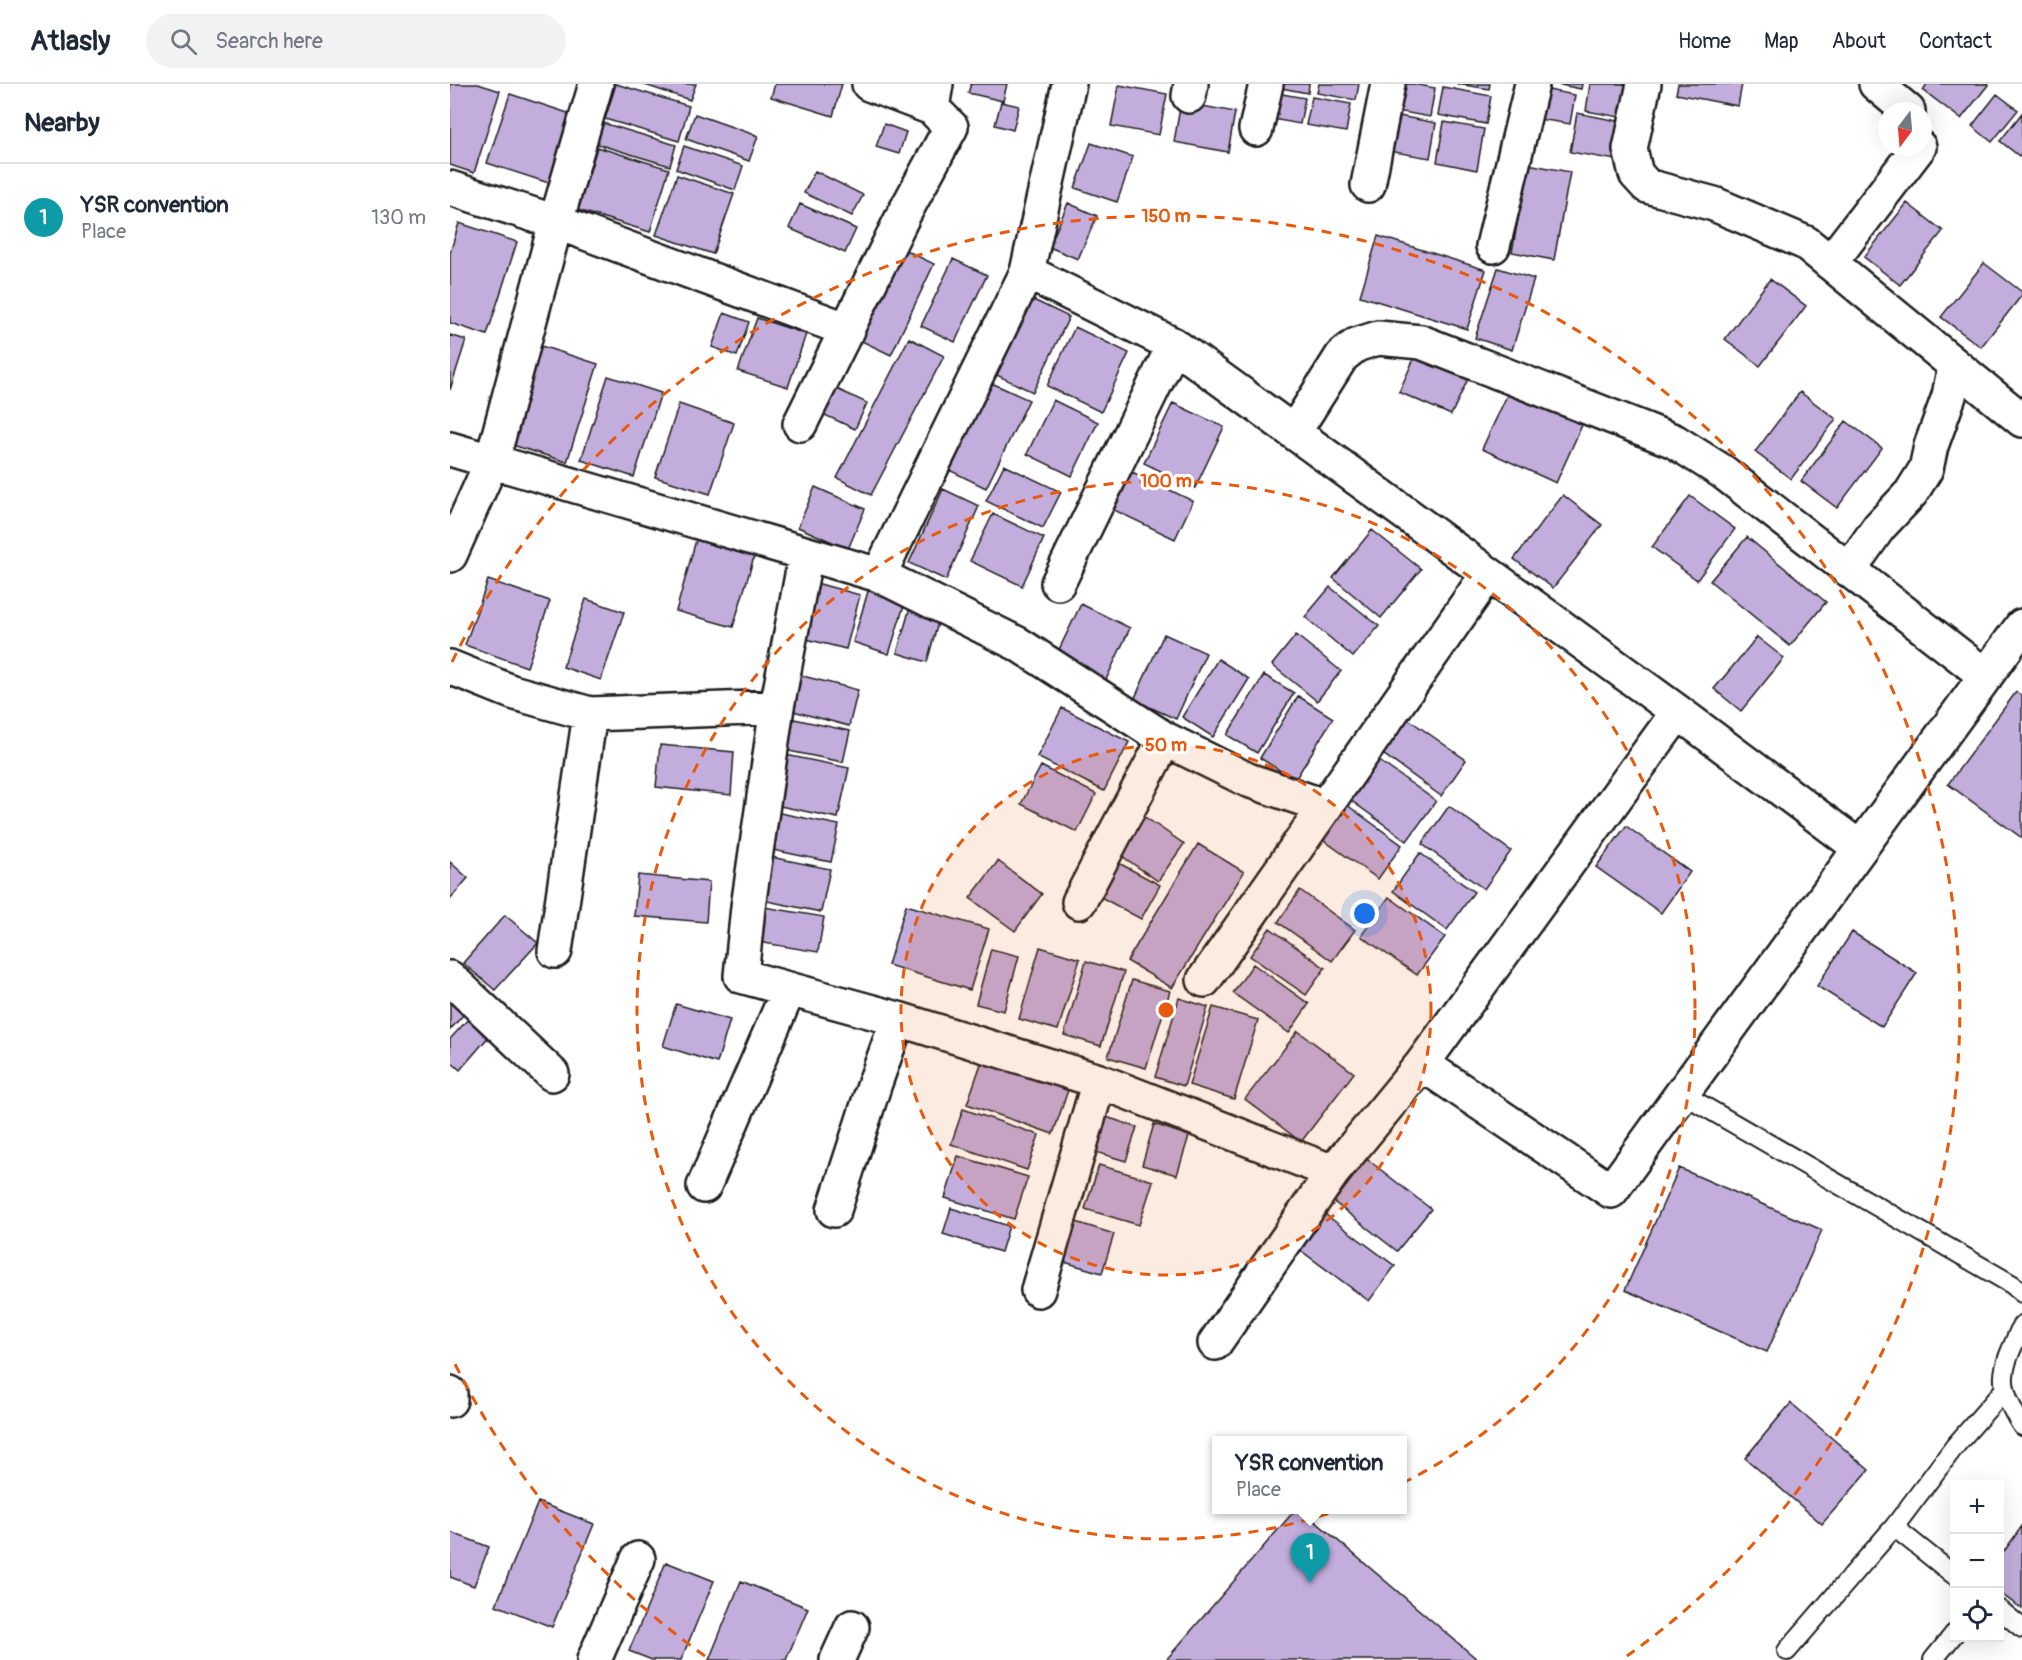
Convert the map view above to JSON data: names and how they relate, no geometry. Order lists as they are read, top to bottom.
{
  "north": "bottom",
  "page": {
    "header": "Atlasly",
    "search": "Search here",
    "nav": [
      "Home",
      "Map",
      "About",
      "Contact"
    ],
    "heading": "Nearby",
    "list": [
      {
        "mark": "1",
        "name": "YSR convention",
        "note": "Place",
        "value": "130 m"
      }
    ],
    "popup": ["YSR convention", "Place"],
    "map_buttons": ["+", "−"],
    "pins": "1"
  },
  "rings": ["150 m", "100 m", "50 m"]
}
